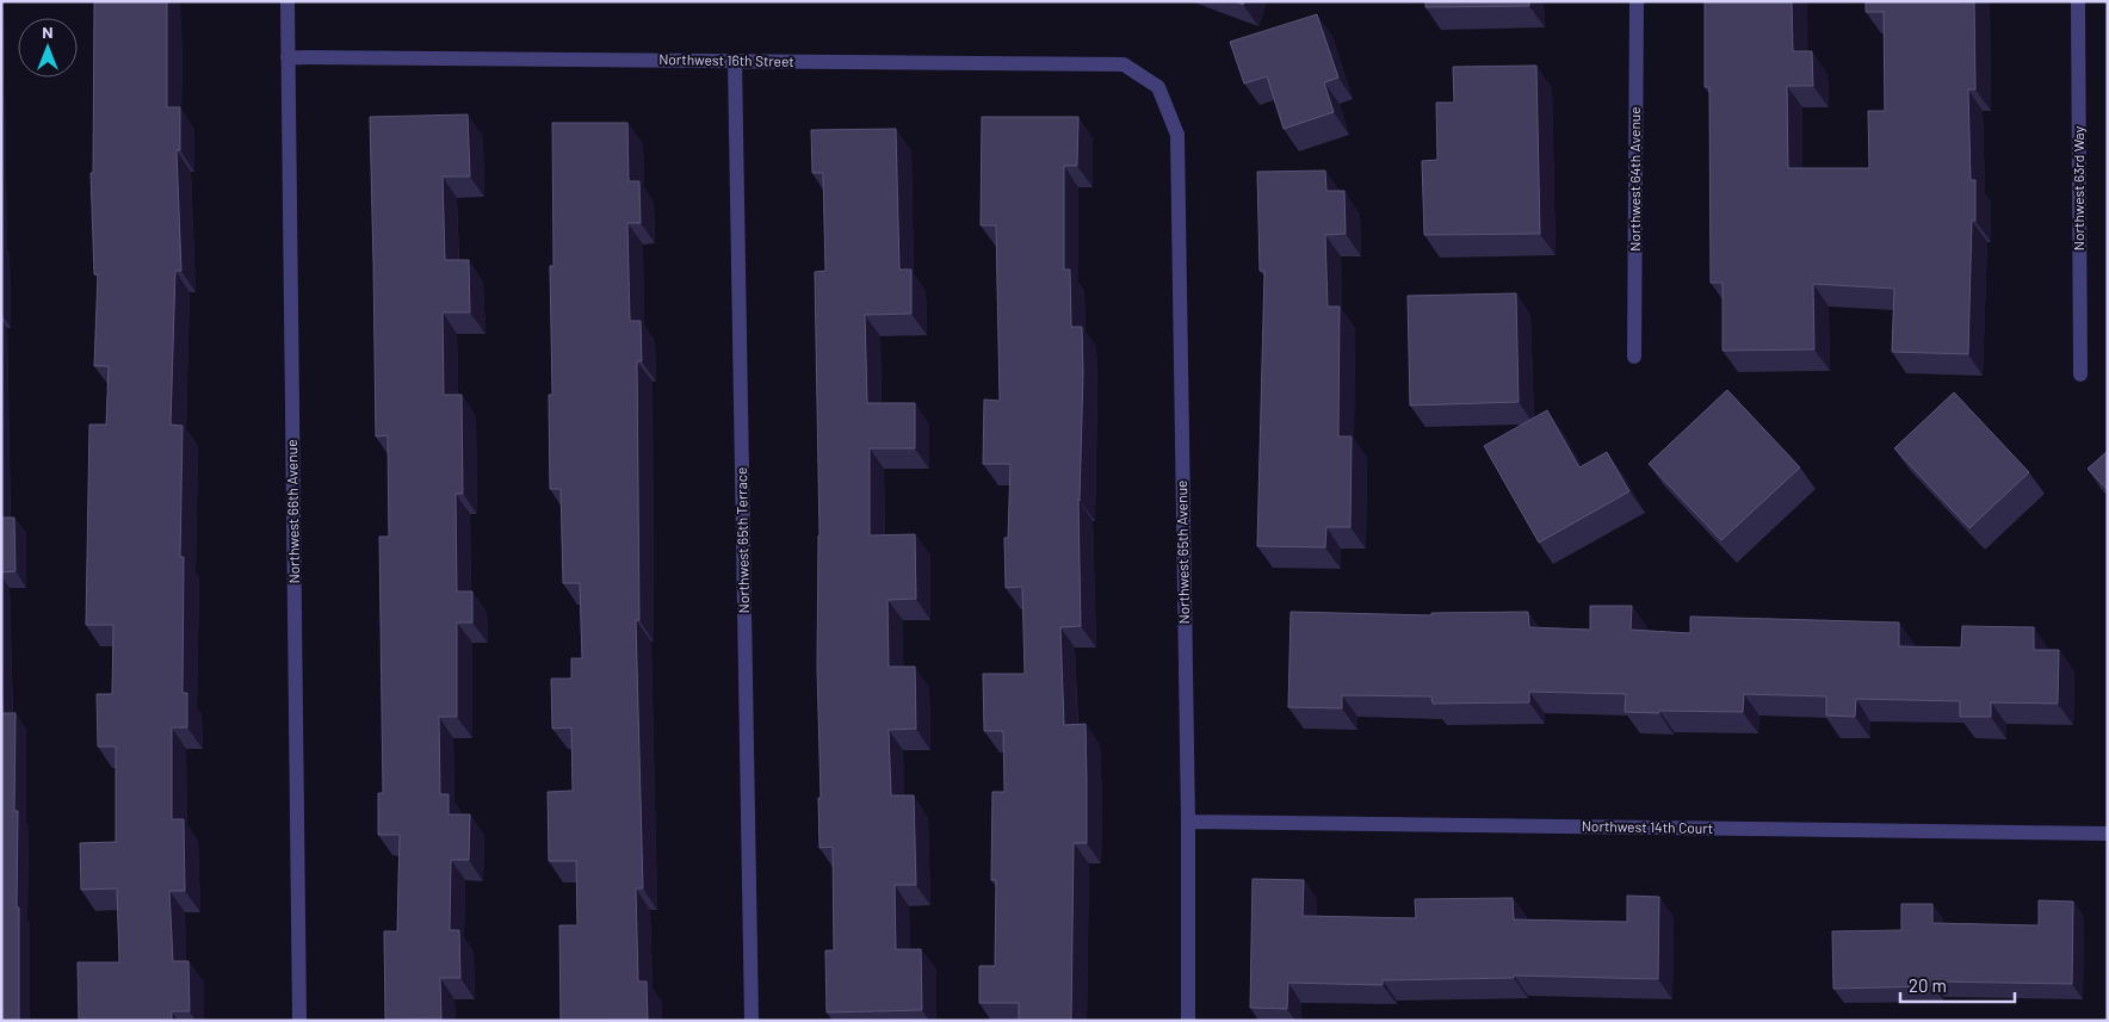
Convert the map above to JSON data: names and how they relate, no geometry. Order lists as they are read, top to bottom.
{
  "streets": {
    "street": [
      "Northwest 16th Street",
      "Northwest 64th Avenue",
      "Northwest 63rd Way",
      "Northwest 66th Avenue",
      "Northwest 65th Terrace",
      "Northwest 65th Avenue",
      "Northwest 14th Court"
    ]
  },
  "crossings": [
    ["Northwest 16th Street", "Northwest 66th Avenue"],
    ["Northwest 16th Street", "Northwest 65th Terrace"],
    ["Northwest 16th Street", "Northwest 65th Avenue"],
    ["Northwest 65th Avenue", "Northwest 14th Court"]
  ],
  "scale_bar": "20 m",
  "north": "top"
}
